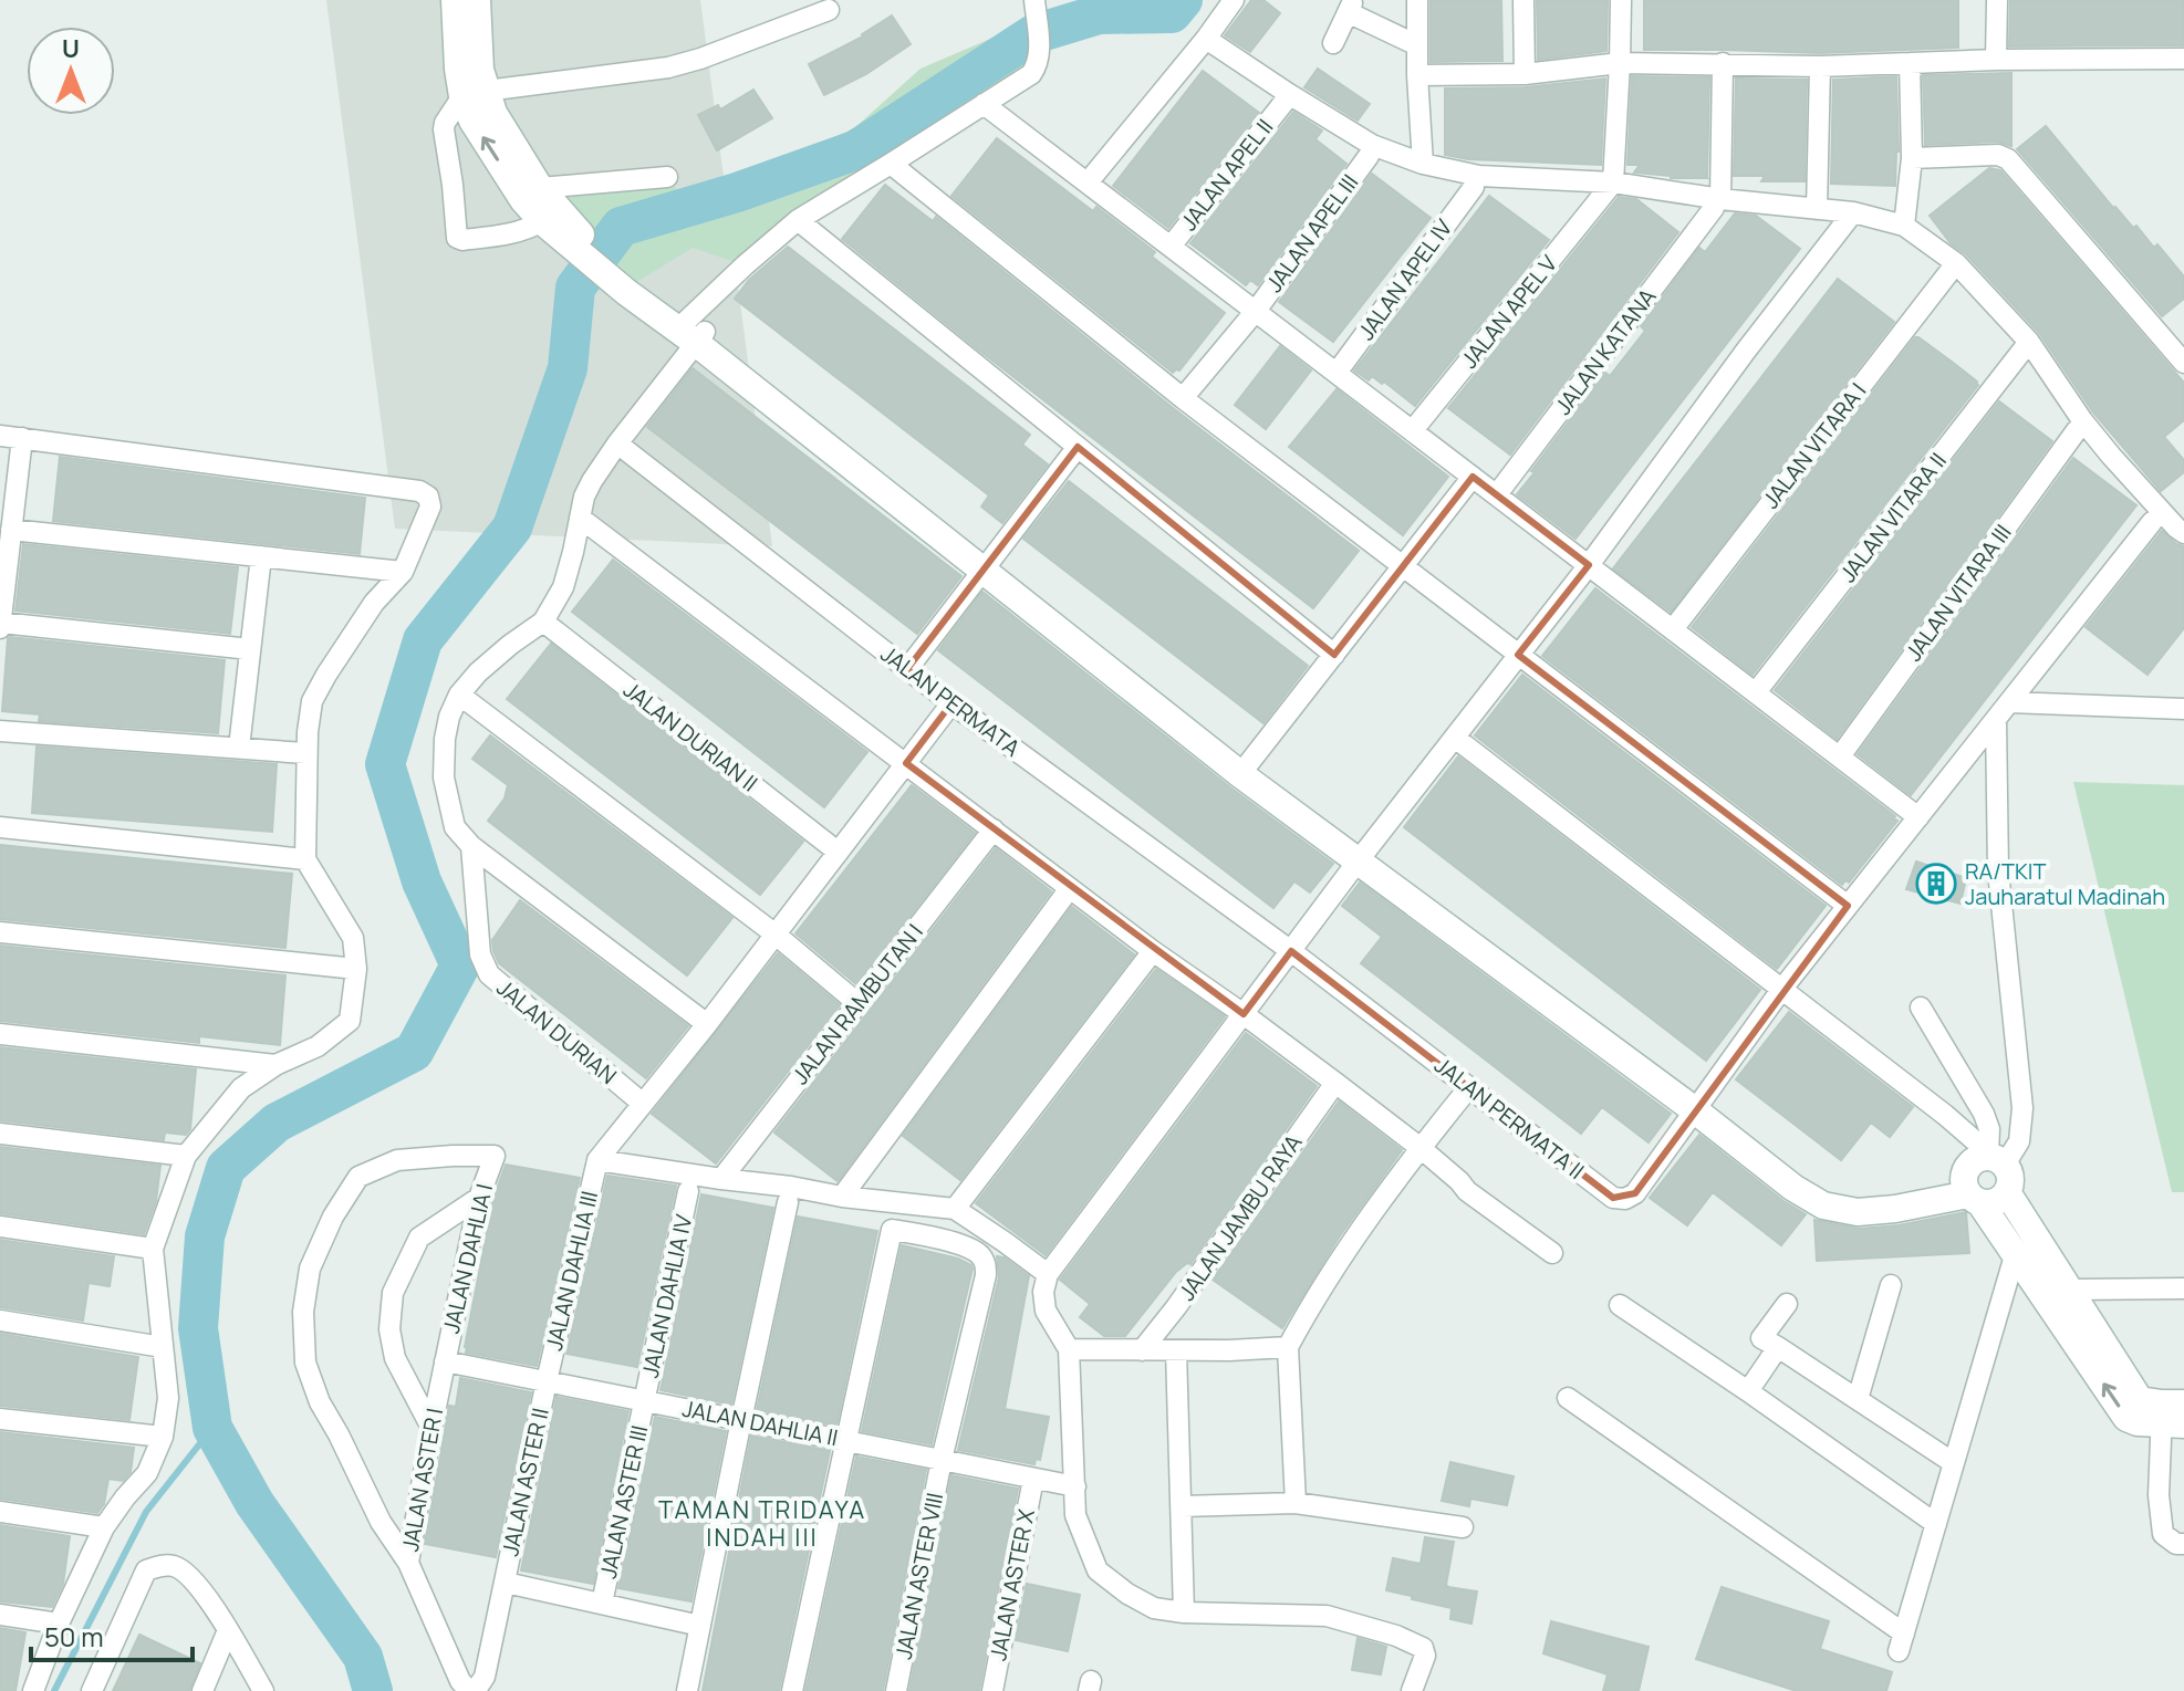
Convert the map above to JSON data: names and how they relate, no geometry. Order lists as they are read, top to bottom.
{
  "streets": {
    "street": [
      "JALAN APEL II",
      "JALAN APEL III",
      "JALAN APEL IV",
      "JALAN APEL V",
      "JALAN KATANA",
      "JALAN VITARA I",
      "JALAN VITARA II",
      "JALAN VITARA III",
      "JALAN PERMATA",
      "JALAN DURIAN II",
      "JALAN RAMBUTAN I",
      "JALAN DURIAN",
      "JALAN PERMATA II",
      "JALAN JAMBU RAYA",
      "JALAN DAHLIA I",
      "JALAN DAHLIA III",
      "JALAN DAHLIA IV",
      "JALAN DAHLIA II",
      "JALAN ASTER I",
      "JALAN ASTER II",
      "JALAN ASTER III",
      "JALAN ASTER VIII",
      "JALAN ASTER X"
    ]
  },
  "crossings": [
    ["JALAN PERMATA", "JALAN PERMATA II"],
    ["JALAN DAHLIA I", "JALAN DAHLIA II"],
    ["JALAN DAHLIA I", "JALAN ASTER I"],
    ["JALAN DAHLIA III", "JALAN DAHLIA II"],
    ["JALAN DAHLIA III", "JALAN ASTER II"],
    ["JALAN DAHLIA IV", "JALAN DAHLIA II"],
    ["JALAN DAHLIA IV", "JALAN ASTER III"],
    ["JALAN DAHLIA II", "JALAN ASTER I"],
    ["JALAN DAHLIA II", "JALAN ASTER II"],
    ["JALAN DAHLIA II", "JALAN ASTER III"],
    ["JALAN DAHLIA II", "JALAN ASTER VIII"],
    ["JALAN DAHLIA II", "JALAN ASTER X"],
    ["JALAN ASTER I", "JALAN ASTER II"]
  ],
  "districts": ["TAMAN TRIDAYA INDAH III"],
  "places": {
    "building": ["RA/TKIT Jauharatul Madinah"]
  },
  "scale_bar": "50 m",
  "north": "top"
}
